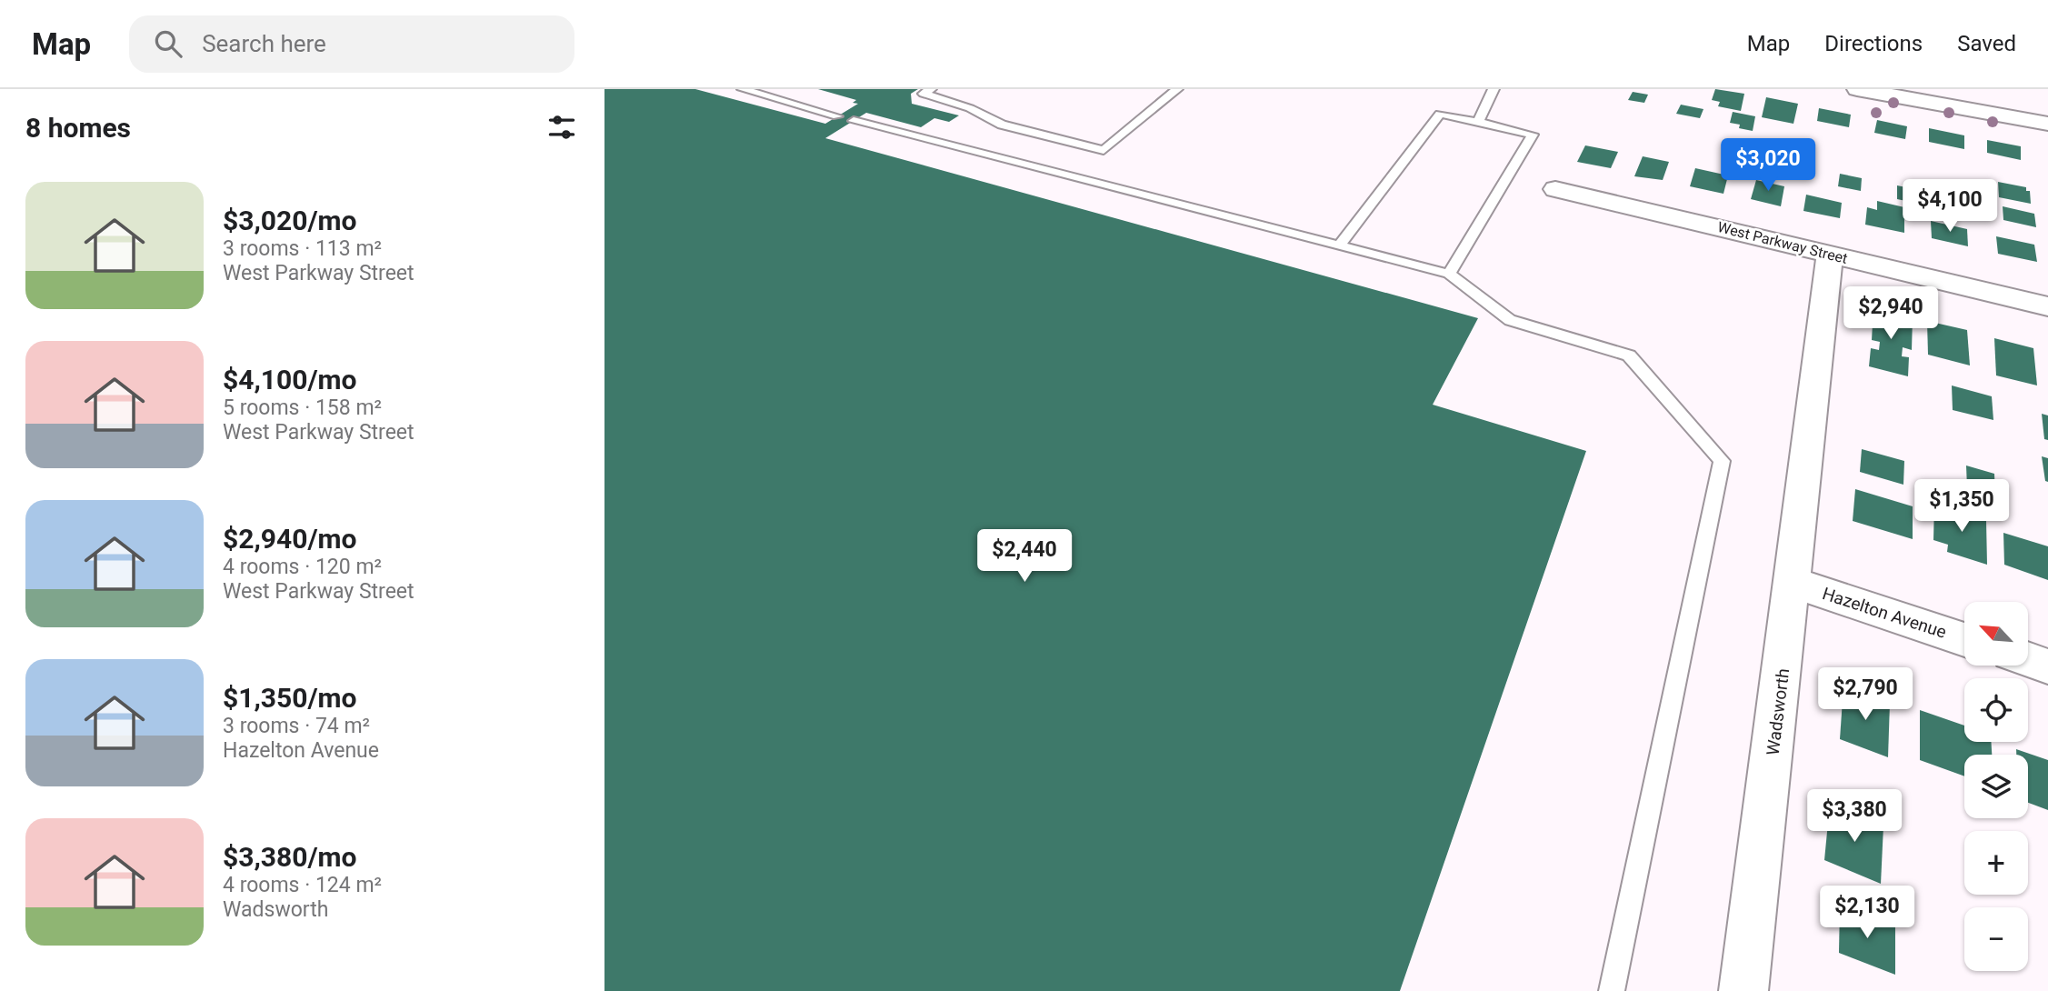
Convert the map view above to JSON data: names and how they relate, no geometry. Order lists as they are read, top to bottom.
{
  "streets": {
    "street": ["West Parkway Street", "Hazelton Avenue", "Wadsworth"]
  },
  "crossings": [
    ["West Parkway Street", "Wadsworth"],
    ["Hazelton Avenue", "Wadsworth"]
  ],
  "north": "top left",
  "page": {
    "header": "Map",
    "search": "Search here",
    "nav": ["Map", "Directions", "Saved"],
    "heading": "8 homes",
    "price": [
      "$3,020",
      "$4,100",
      "$2,940",
      "$1,350",
      "$2,440",
      "$2,790",
      "$3,380",
      "$2,130"
    ],
    "list": [
      {
        "name": "$3,020/mo",
        "note": "3 rooms · 113 m² · West Parkway Street"
      },
      {
        "name": "$4,100/mo",
        "note": "5 rooms · 158 m² · West Parkway Street"
      },
      {
        "name": "$2,940/mo",
        "note": "4 rooms · 120 m² · West Parkway Street"
      },
      {
        "name": "$1,350/mo",
        "note": "3 rooms · 74 m² · Hazelton Avenue"
      },
      {
        "name": "$3,380/mo",
        "note": "4 rooms · 124 m² · Wadsworth"
      }
    ],
    "map_buttons": ["+", "−"]
  }
}
